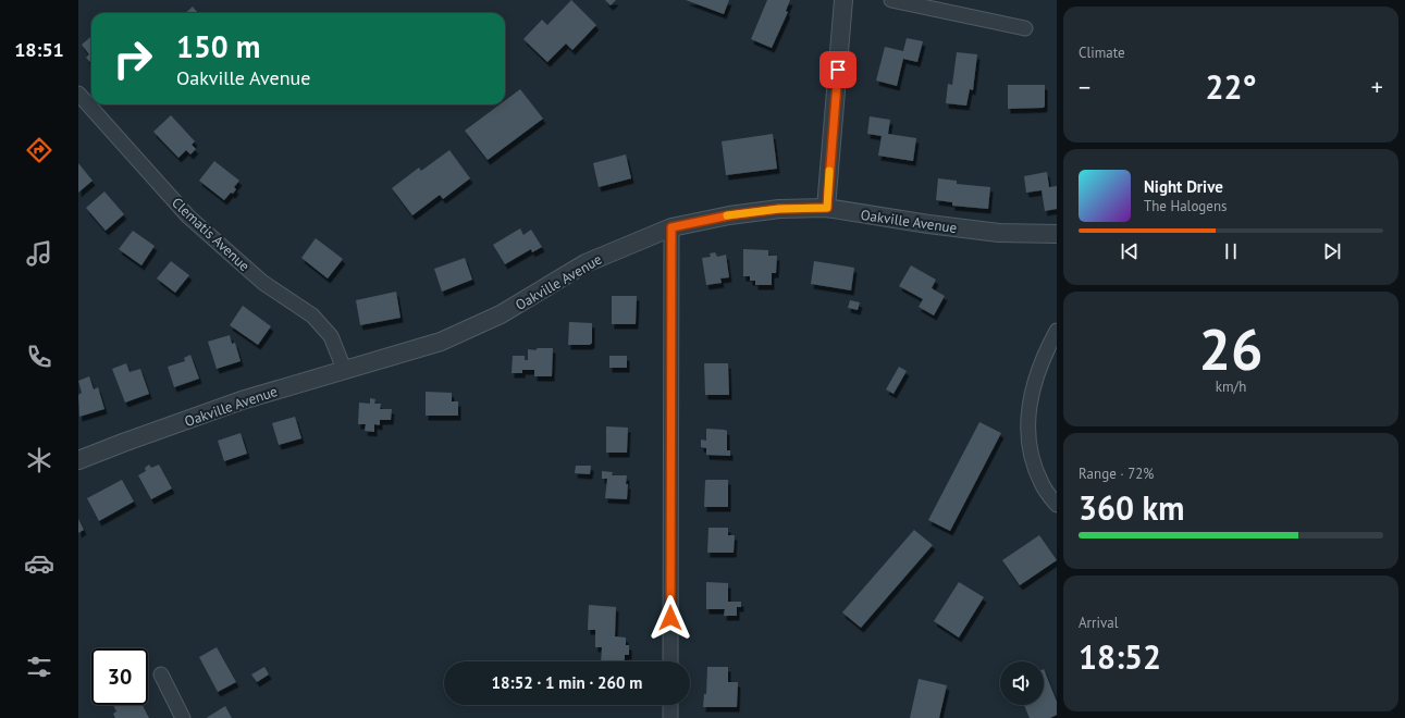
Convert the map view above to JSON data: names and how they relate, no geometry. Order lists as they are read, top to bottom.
{
  "streets": {
    "street": ["Oakville Avenue", "Clematis Avenue"]
  },
  "crossings": [
    ["Oakville Avenue", "Clematis Avenue"]
  ],
  "page": {
    "tabs": "18:51",
    "tile": [
      "Climate",
      ["26", "km/h"],
      ["Range · 72%", "360 km"],
      ["Arrival", "18:52"]
    ],
    "turn": ["150 m", "Oakville Avenue"],
    "heat": ["−", "22°", "+"],
    "song": ["Night Drive", "The Halogens"],
    "limit": "30",
    "trip": "18:52 · 1 min · 260 m"
  }
}
